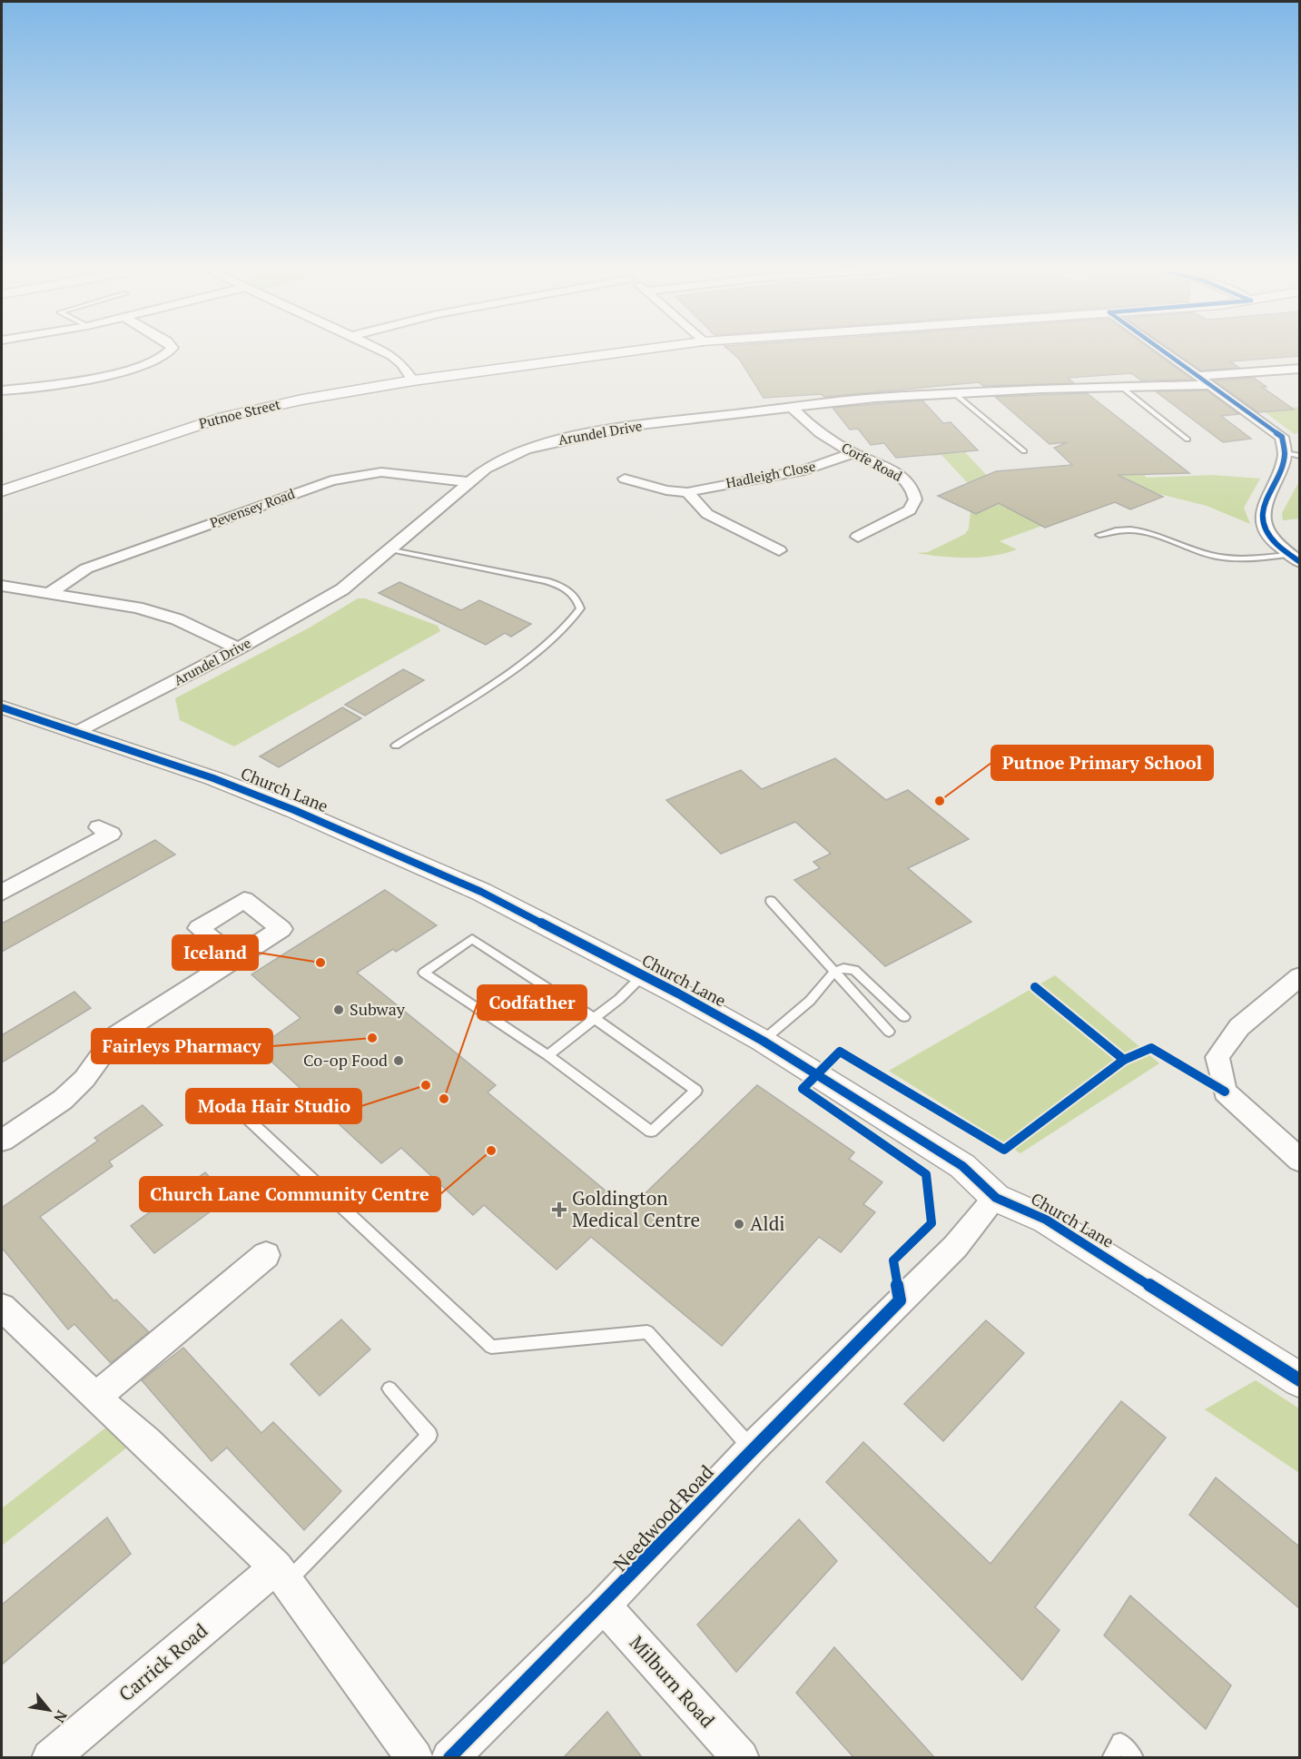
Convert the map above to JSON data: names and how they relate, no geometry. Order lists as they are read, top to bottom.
{
  "streets": {
    "street": [
      "Putnoe Street",
      "Arundel Drive",
      "Corfe Road",
      "Hadleigh Close",
      "Pevensey Road",
      "Church Lane",
      "Needwood Road",
      "Carrick Road",
      "Milburn Road"
    ]
  },
  "crossings": [
    ["Arundel Drive", "Corfe Road"],
    ["Arundel Drive", "Pevensey Road"],
    ["Arundel Drive", "Church Lane"],
    ["Corfe Road", "Hadleigh Close"],
    ["Church Lane", "Needwood Road"],
    ["Needwood Road", "Milburn Road"]
  ],
  "places": {
    "other": [
      "Putnoe Primary School",
      "Iceland",
      "Subway",
      "Fairleys Pharmacy",
      "Co-op Food",
      "Moda Hair Studio",
      "Codfather",
      "Church Lane Community Centre",
      "Aldi"
    ],
    "health": ["Goldington Medical Centre"]
  },
  "north": "bottom right"
}
